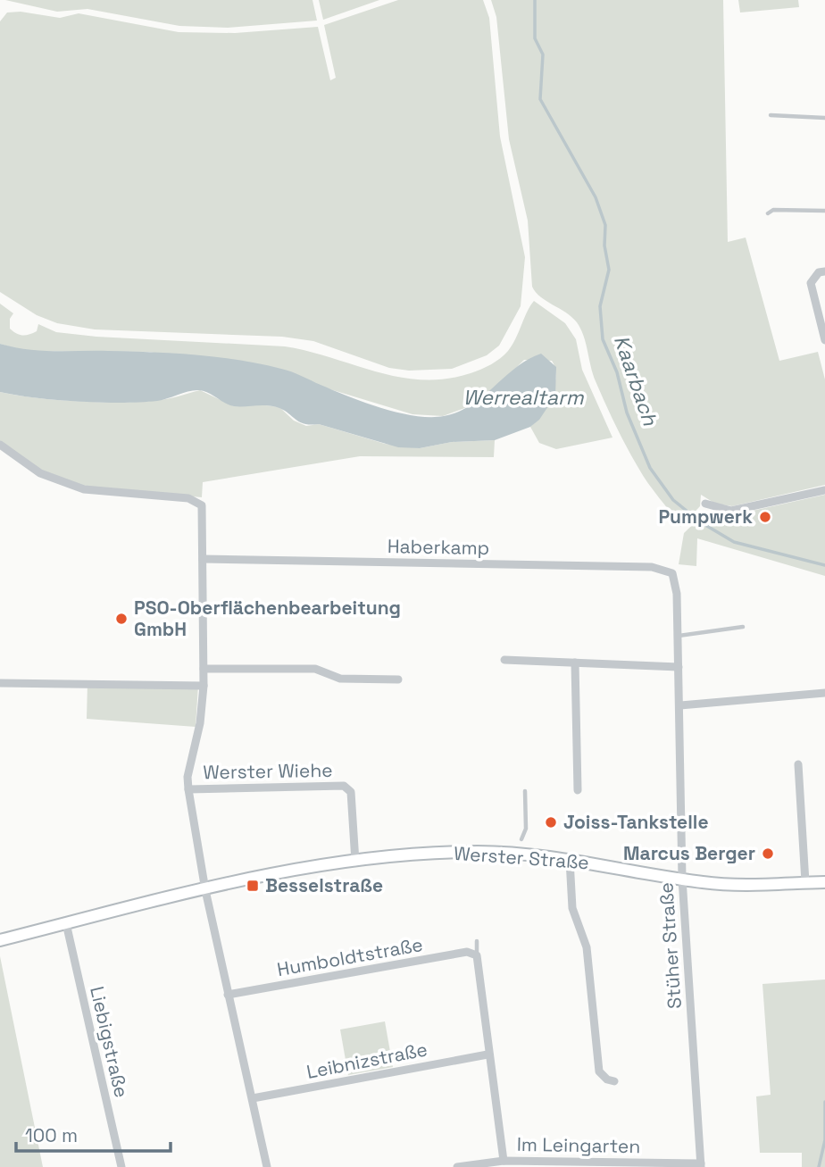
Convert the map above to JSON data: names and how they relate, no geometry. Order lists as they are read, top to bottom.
{
  "streets": {
    "main road": ["Werster Straße"],
    "street": [
      "Haberkamp",
      "Werster Wiehe",
      "Stüher Straße",
      "Humboldtstraße",
      "Liebigstraße",
      "Leibnizstraße",
      "Im Leingarten"
    ]
  },
  "crossings": [
    ["Haberkamp", "Stüher Straße"],
    ["Werster Wiehe", "Werster Straße"],
    ["Werster Straße", "Stüher Straße"],
    ["Werster Straße", "Liebigstraße"],
    ["Stüher Straße", "Im Leingarten"]
  ],
  "water": ["Kaarbach", "Werrealtarm"],
  "places": {
    "other": [
      "Pumpwerk",
      "PSO-Oberflächenbearbeitung GmbH",
      "Joiss-Tankstelle",
      "Marcus Berger"
    ],
    "transit": ["Besselstraße"]
  },
  "scale_bar": "100 m"
}
